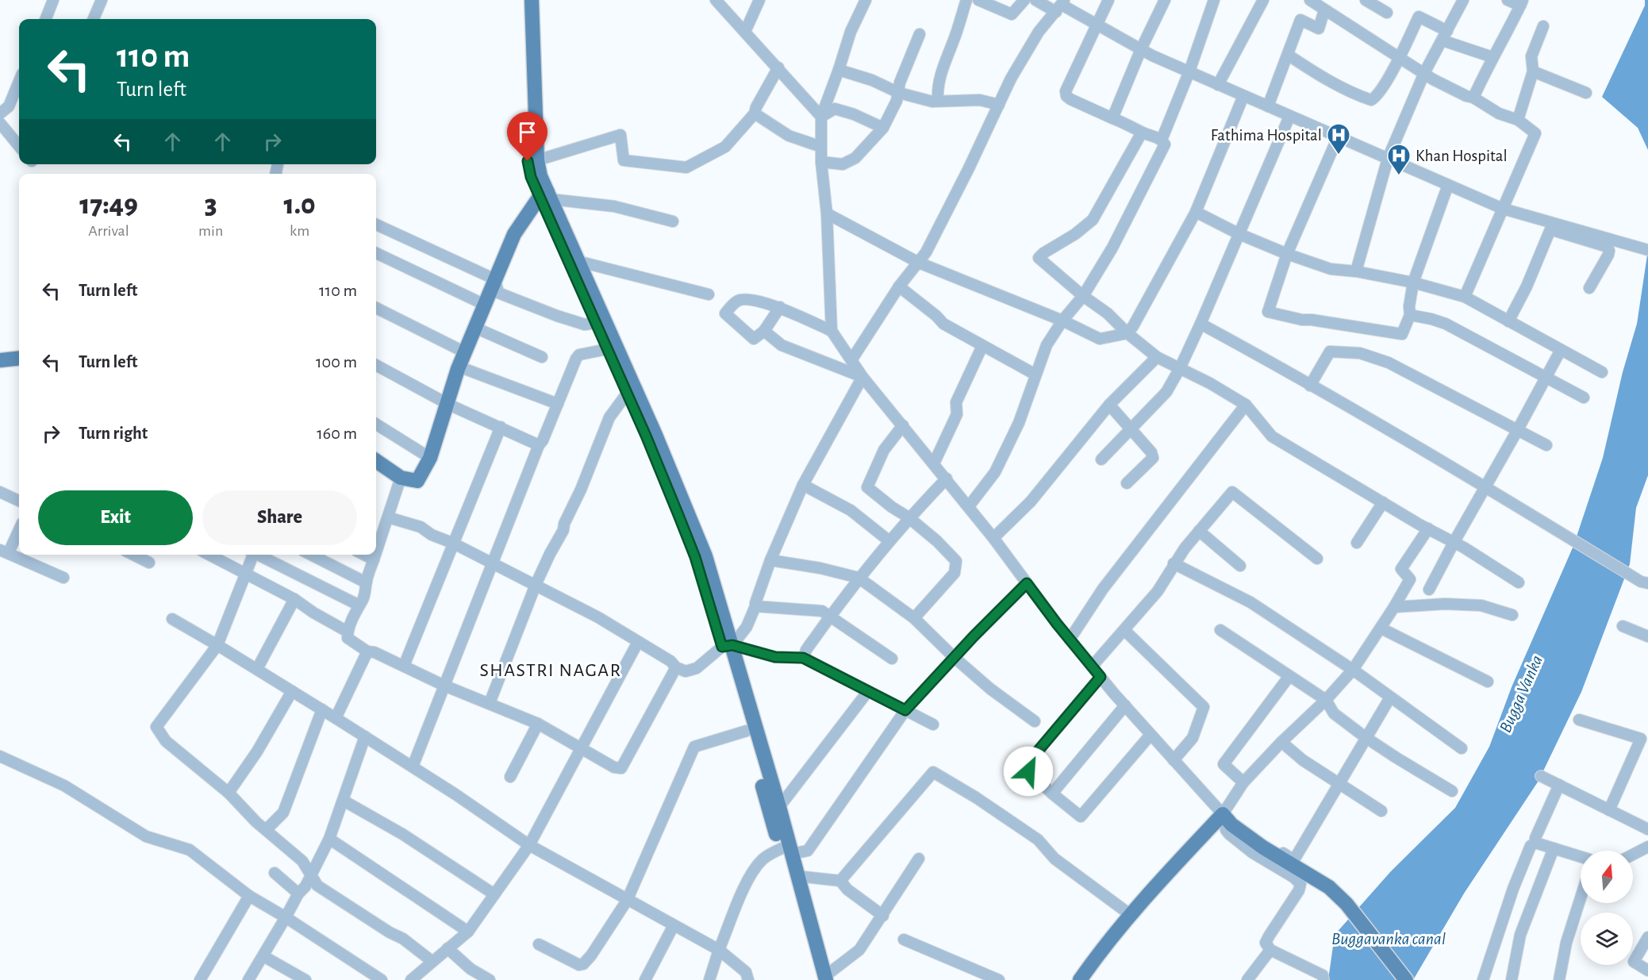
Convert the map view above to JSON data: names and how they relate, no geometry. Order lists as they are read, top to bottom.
{
  "districts": ["SHASTRI NAGAR"],
  "water": ["Bugga Vanka", "Buggavanka canal"],
  "places": {
    "hospital": ["Fathima Hospital", "Khan Hospital"]
  },
  "north": "top",
  "page": {
    "turn": ["110 m", "Turn left"],
    "eta": [
      "17:49",
      "Arrival",
      "3",
      "min",
      "1.0",
      "km"
    ],
    "list": [
      {
        "name": "Turn left",
        "value": "110 m"
      },
      {
        "name": "Turn left",
        "value": "100 m"
      },
      {
        "name": "Turn right",
        "value": "160 m"
      }
    ],
    "buttons": ["Exit", "Share"]
  }
}
